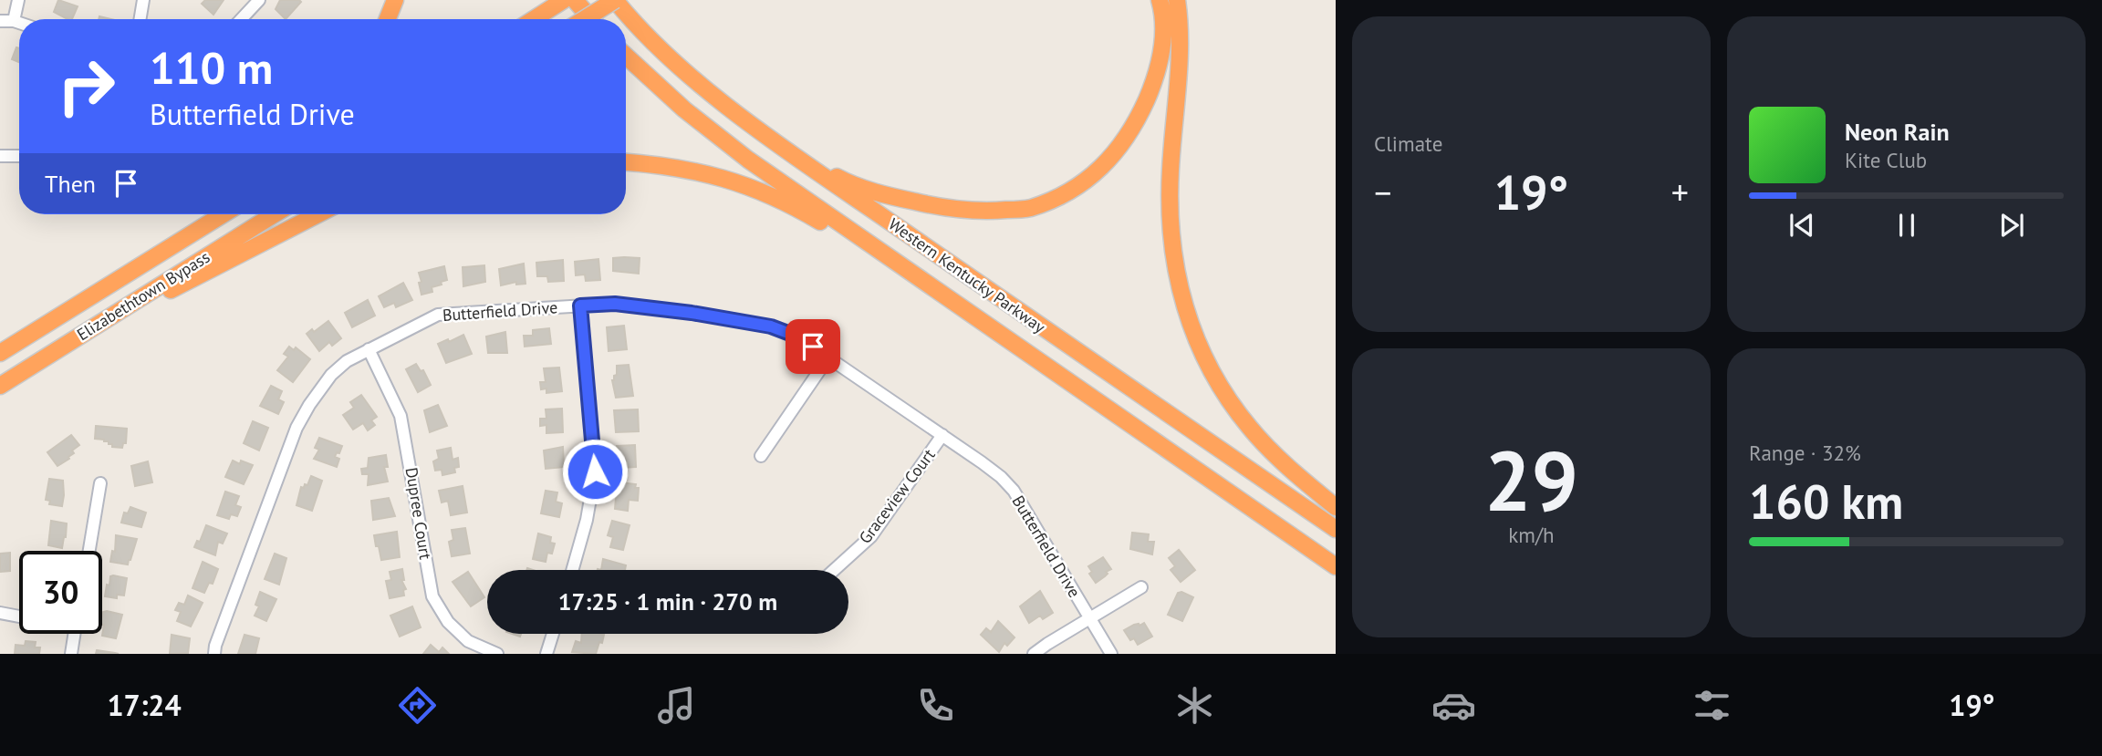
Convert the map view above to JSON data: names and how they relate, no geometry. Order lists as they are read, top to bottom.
{
  "streets": {
    "highway": ["Western Kentucky Parkway", "Elizabethtown Bypass"],
    "street": ["Butterfield Drive", "Graceview Court", "Dupree Court"]
  },
  "crossings": [
    ["Butterfield Drive", "Graceview Court"],
    ["Butterfield Drive", "Dupree Court"]
  ],
  "page": {
    "tile": [
      "Climate",
      ["29", "km/h"],
      ["Range · 32%", "160 km"]
    ],
    "turn": ["110 m", "Butterfield Drive"],
    "song": ["Neon Rain", "Kite Club"],
    "then": "Then",
    "heat": ["−", "19°", "+"],
    "limit": "30",
    "trip": "17:25 · 1 min · 270 m",
    "tabs": ["17:24", "19°"]
  }
}
